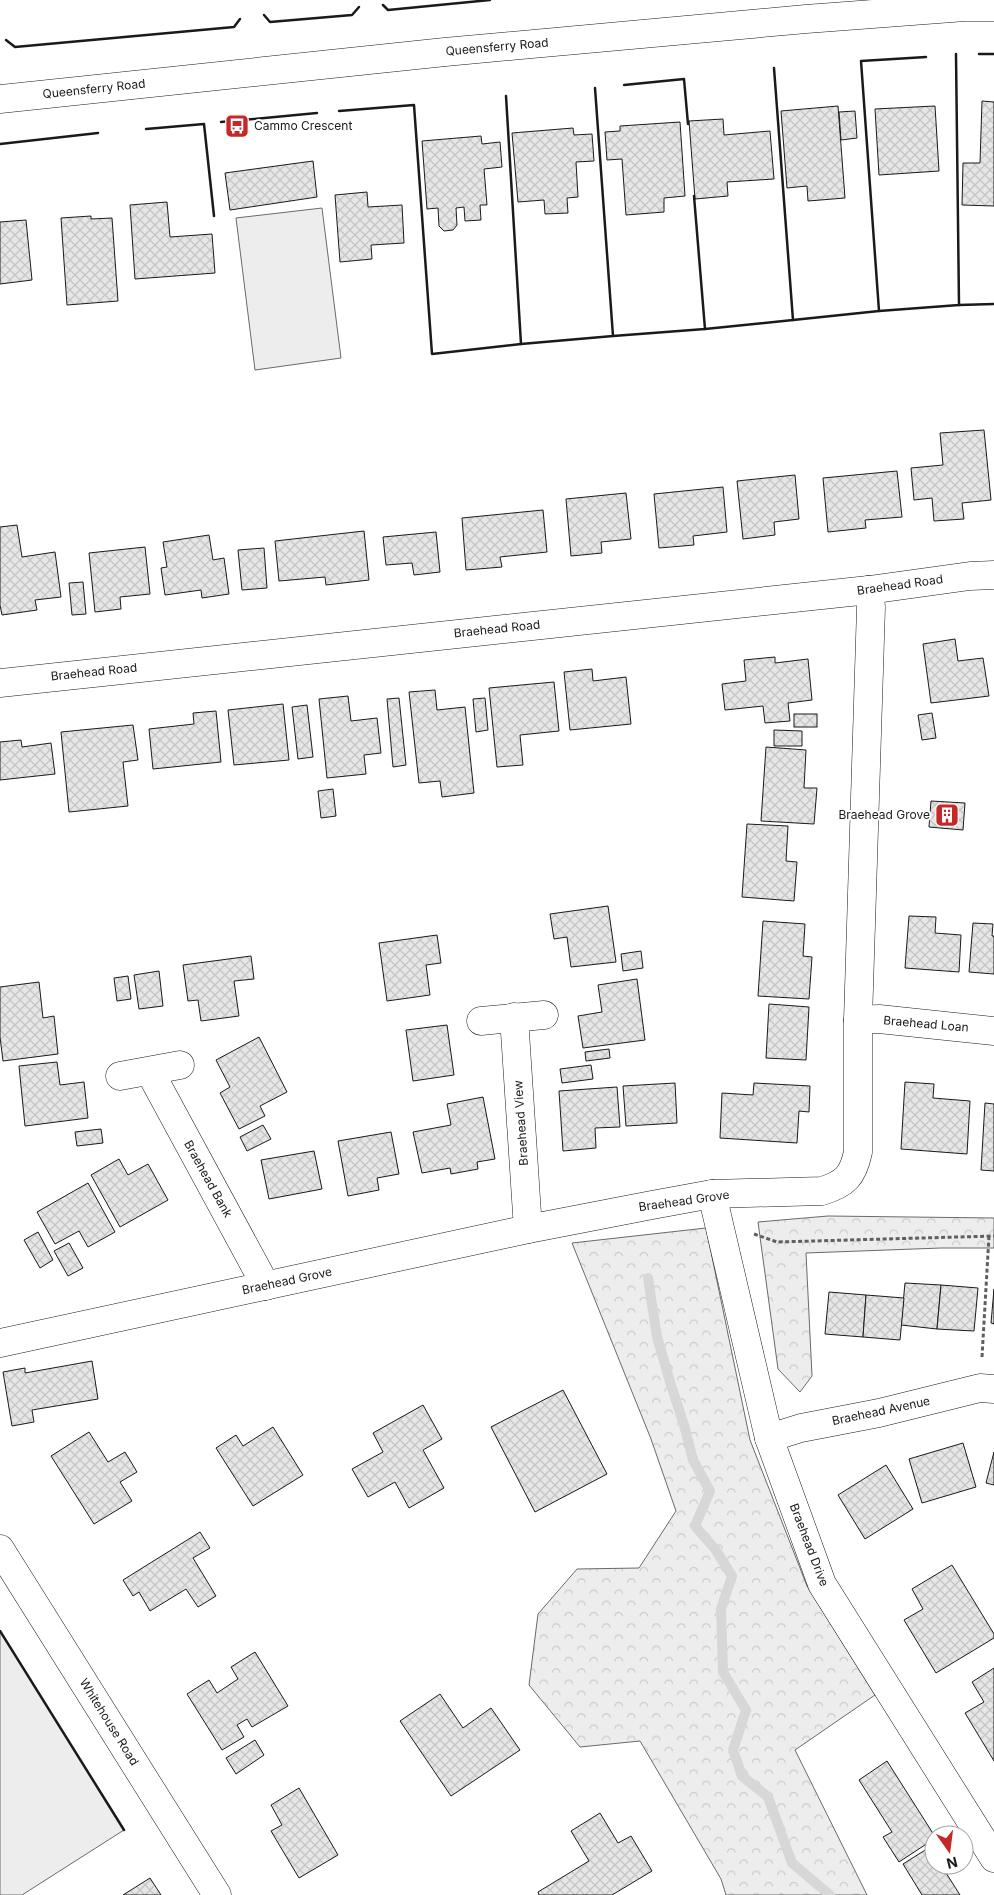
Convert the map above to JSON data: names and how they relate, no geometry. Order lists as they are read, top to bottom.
{
  "streets": {
    "street": [
      "Queensferry Road",
      "Braehead Road",
      "Braehead Loan",
      "Braehead View",
      "Braehead Bank",
      "Braehead Grove",
      "Braehead Avenue",
      "Braehead Drive",
      "Whitehouse Road"
    ]
  },
  "crossings": [
    ["Braehead Road", "Braehead Grove"],
    ["Braehead Loan", "Braehead Grove"],
    ["Braehead View", "Braehead Grove"],
    ["Braehead Bank", "Braehead Grove"],
    ["Braehead Grove", "Braehead Drive"],
    ["Braehead Avenue", "Braehead Drive"]
  ],
  "places": {
    "bus stop": ["Cammo Crescent"],
    "building": ["Braehead Grove"]
  },
  "north": "bottom"
}
